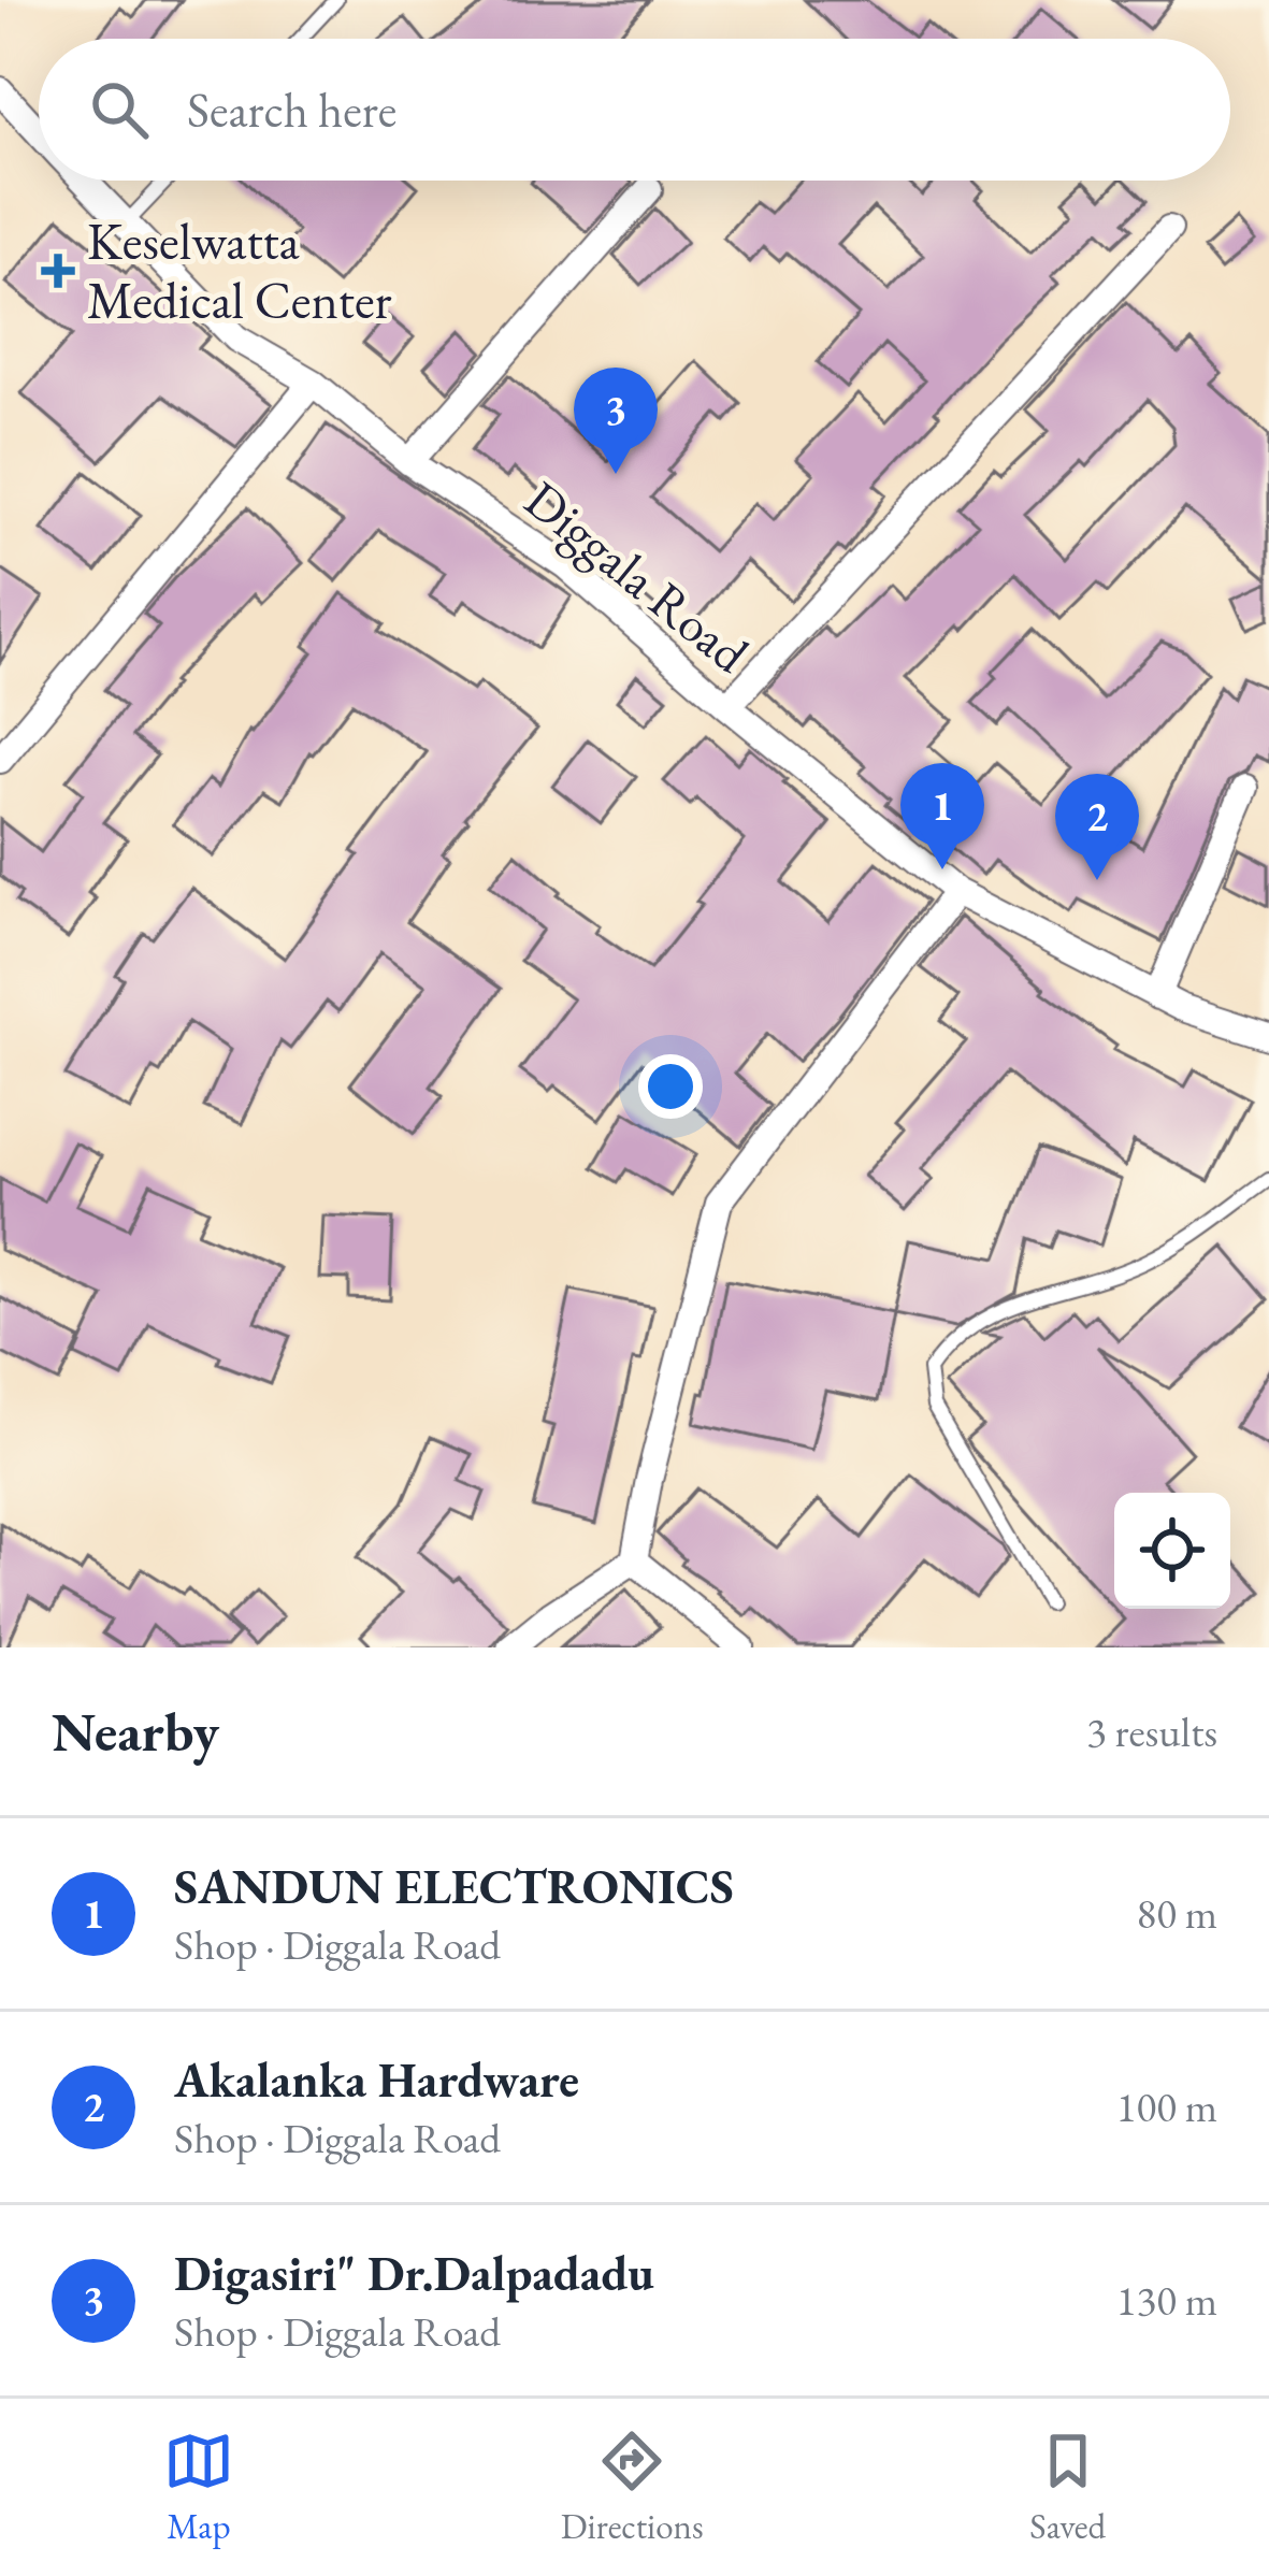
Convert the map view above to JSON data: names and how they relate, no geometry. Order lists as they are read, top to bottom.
{
  "streets": {
    "street": ["Diggala Road"]
  },
  "places": {
    "health": ["Keselwatta Medical Center"]
  },
  "page": {
    "search": "Search here",
    "pins": ["3", "1", "2"],
    "heading": ["Nearby", "3 results"],
    "list": [
      {
        "mark": "1",
        "name": "SANDUN ELECTRONICS",
        "note": "Shop · Diggala Road",
        "value": "80 m"
      },
      {
        "mark": "2",
        "name": "Akalanka Hardware",
        "note": "Shop · Diggala Road",
        "value": "100 m"
      },
      {
        "mark": "3",
        "name": "Digasiri\" Dr.Dalpadadu",
        "note": "Shop · Diggala Road",
        "value": "130 m"
      }
    ],
    "nav": ["Map", "Directions", "Saved"]
  }
}
